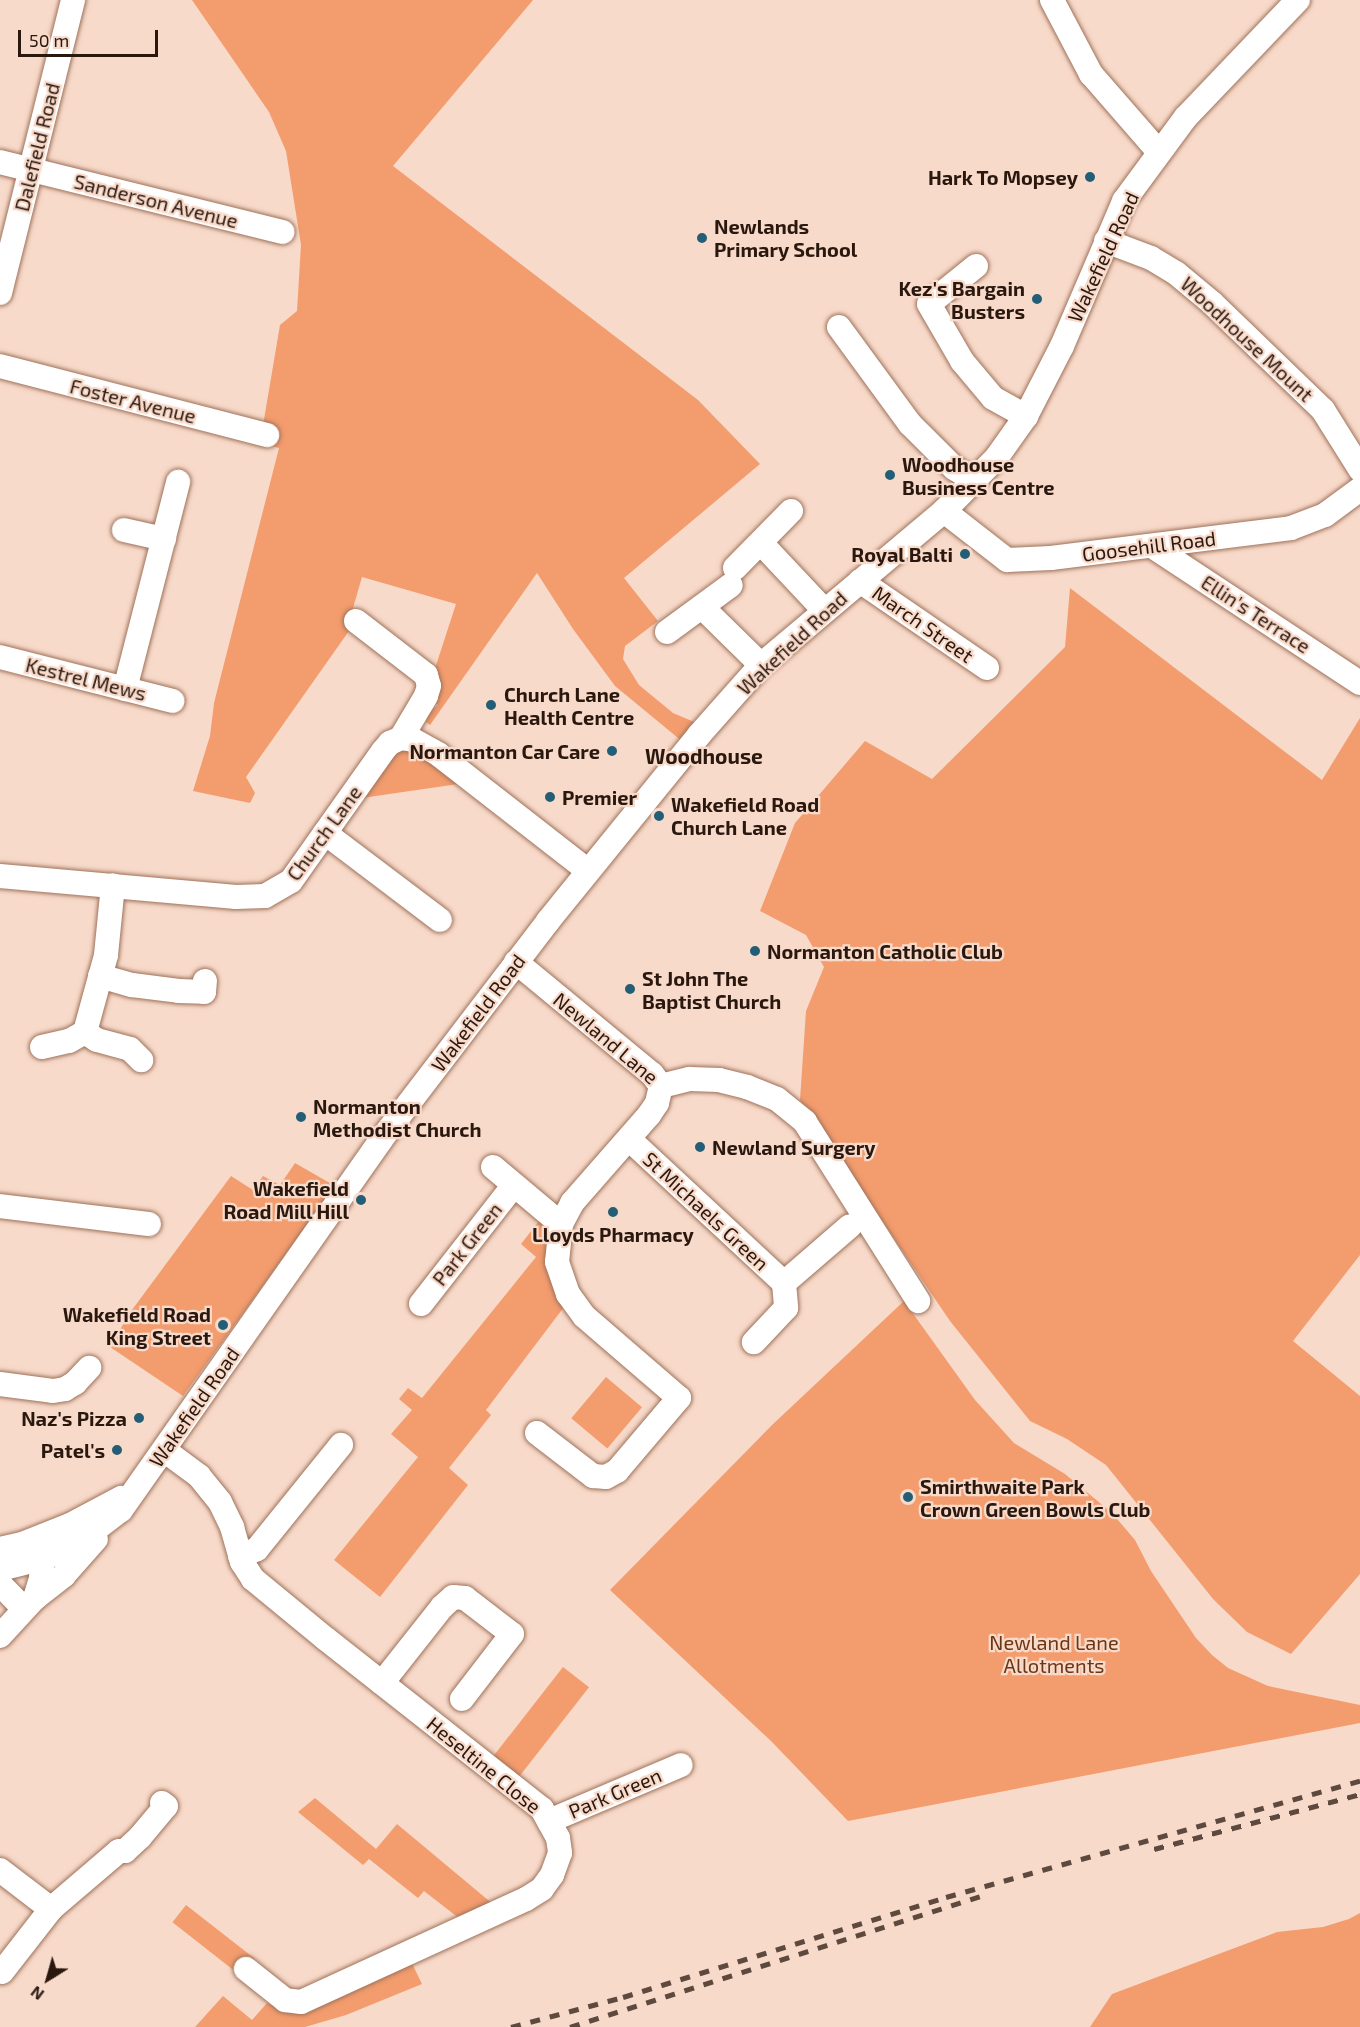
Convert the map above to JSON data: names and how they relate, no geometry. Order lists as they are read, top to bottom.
{
  "streets": {
    "street": [
      "Dalefield Road",
      "Sanderson Avenue",
      "Wakefield Road",
      "Woodhouse Mount",
      "Foster Avenue",
      "Goosehill Road",
      "Ellin's Terrace",
      "March Street",
      "Kestrel Mews",
      "Church Lane",
      "Newland Lane",
      "St Michaels Green",
      "Park Green",
      "Heseltine Close"
    ]
  },
  "crossings": [
    ["Dalefield Road", "Sanderson Avenue"],
    ["Wakefield Road", "Woodhouse Mount"],
    ["Wakefield Road", "Goosehill Road"],
    ["Wakefield Road", "March Street"],
    ["Wakefield Road", "Newland Lane"],
    ["Wakefield Road", "Heseltine Close"],
    ["Goosehill Road", "Ellin's Terrace"],
    ["Park Green", "Heseltine Close"]
  ],
  "districts": ["Woodhouse"],
  "parks": ["Newland Lane Allotments"],
  "places": [
    "Hark To Mopsey",
    "Newlands Primary School",
    "Kez's Bargain Busters",
    "Woodhouse Business Centre",
    "Royal Balti",
    "Church Lane Health Centre",
    "Normanton Car Care",
    "Premier",
    "Wakefield Road Church Lane",
    "Normanton Catholic Club",
    "St John The Baptist Church",
    "Normanton Methodist Church",
    "Newland Surgery",
    "Wakefield Road Mill Hill",
    "Lloyds Pharmacy",
    "Wakefield Road King Street",
    "Naz's Pizza",
    "Patel's",
    "Smirthwaite Park Crown Green Bowls Club"
  ],
  "scale_bar": "50 m",
  "north": "bottom left"
}
